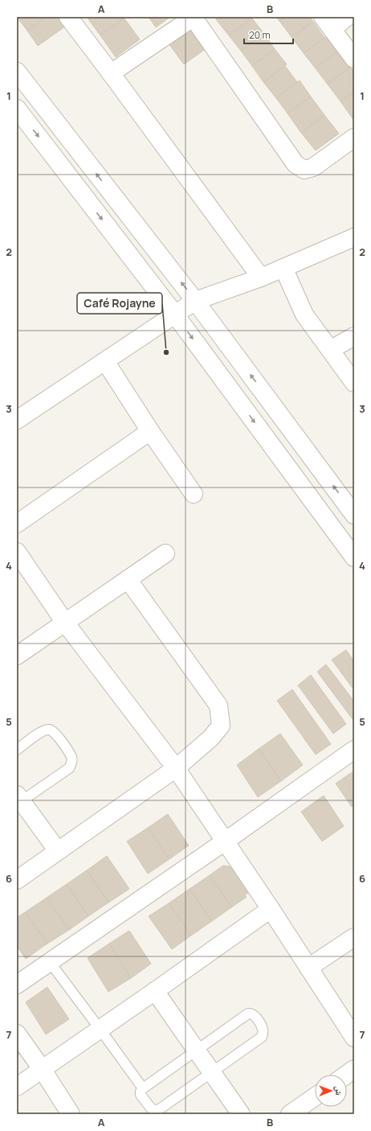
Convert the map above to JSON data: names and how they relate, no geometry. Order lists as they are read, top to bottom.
{
  "places": ["Café Rojayne"],
  "scale_bar": "20 m",
  "north": "right",
  "grid": {
    "columns": ["A", "B"],
    "rows": [
      "1",
      "2",
      "3",
      "4",
      "5",
      "6",
      "7"
    ]
  }
}
